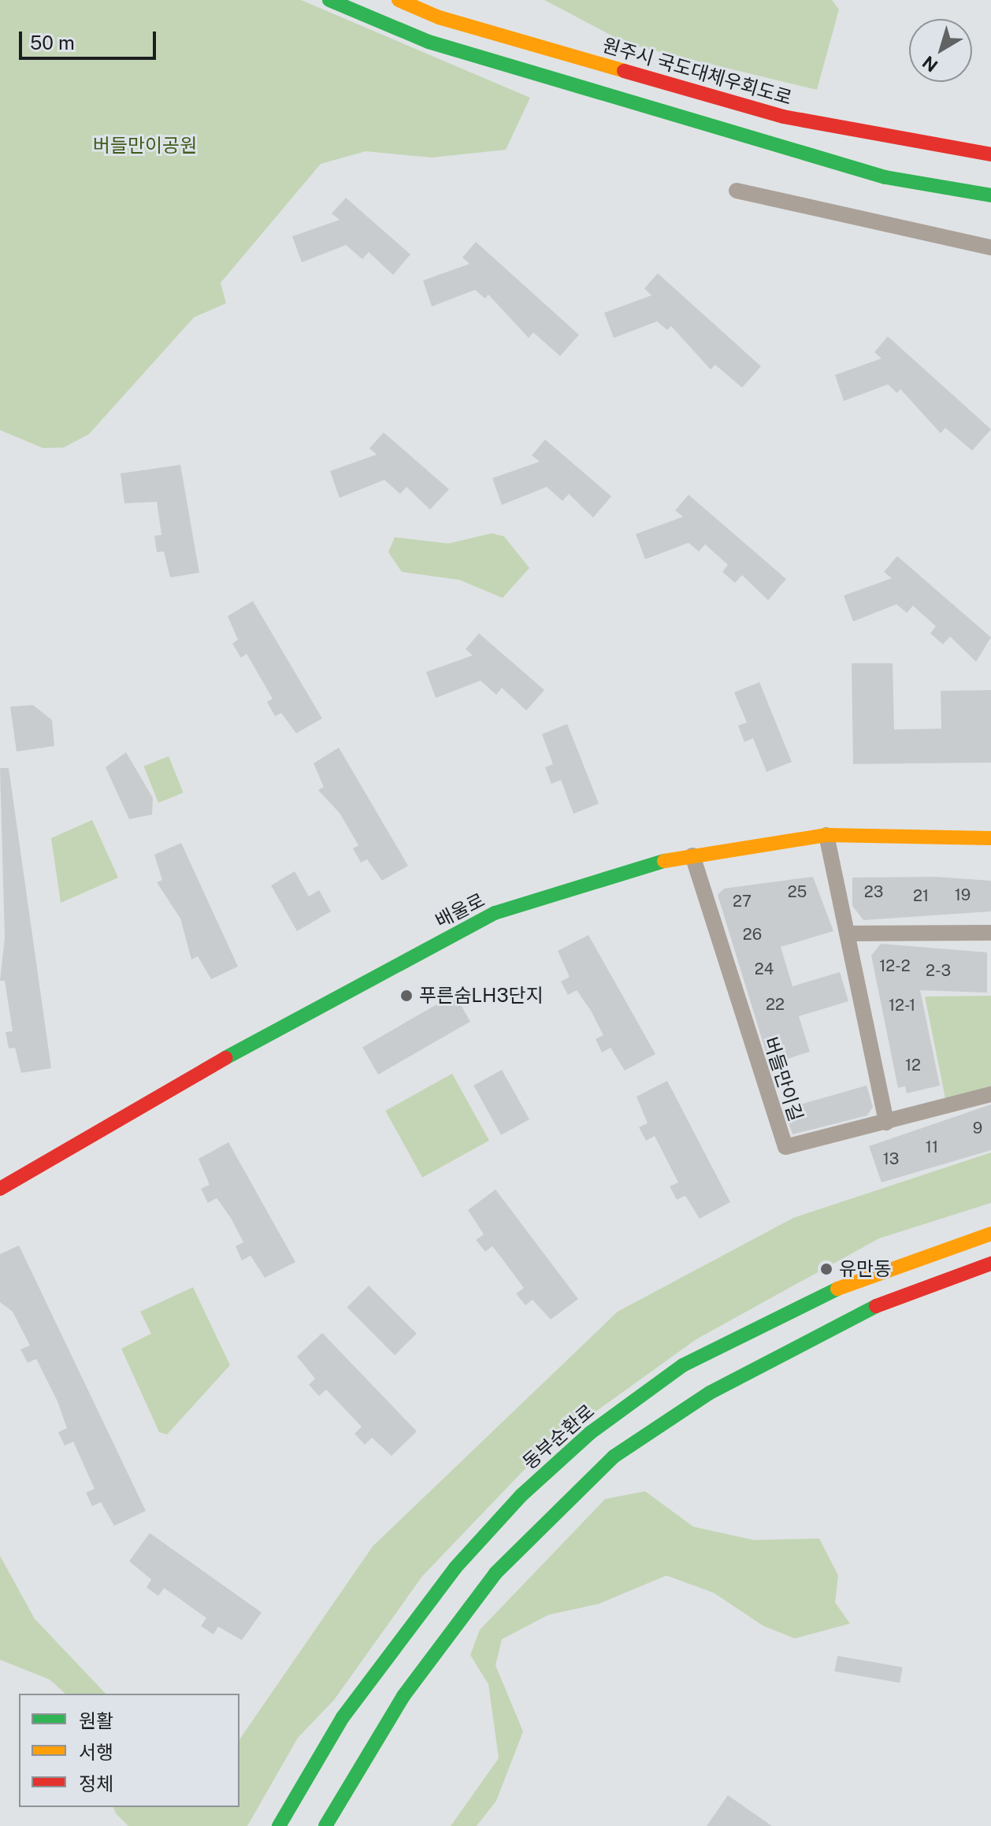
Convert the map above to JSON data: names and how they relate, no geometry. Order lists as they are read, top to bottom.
{
  "streets": {
    "main road": ["원주시 국도대체우회도로", "배울로", "동부순환로"],
    "street": ["버들만이길"]
  },
  "crossings": [
    ["배울로", "버들만이길"]
  ],
  "parks": ["버들만이공원"],
  "places": ["푸른숨LH3단지", "유만동"],
  "house_numbers": [
    "25",
    "23",
    "19",
    "21",
    "27",
    "26",
    "12-2",
    "24",
    "2-3",
    "22",
    "12-1",
    "12",
    "9",
    "11",
    "13"
  ],
  "legend": ["원활", "서행", "정체"],
  "scale_bar": "50 m",
  "north": "bottom left"
}
